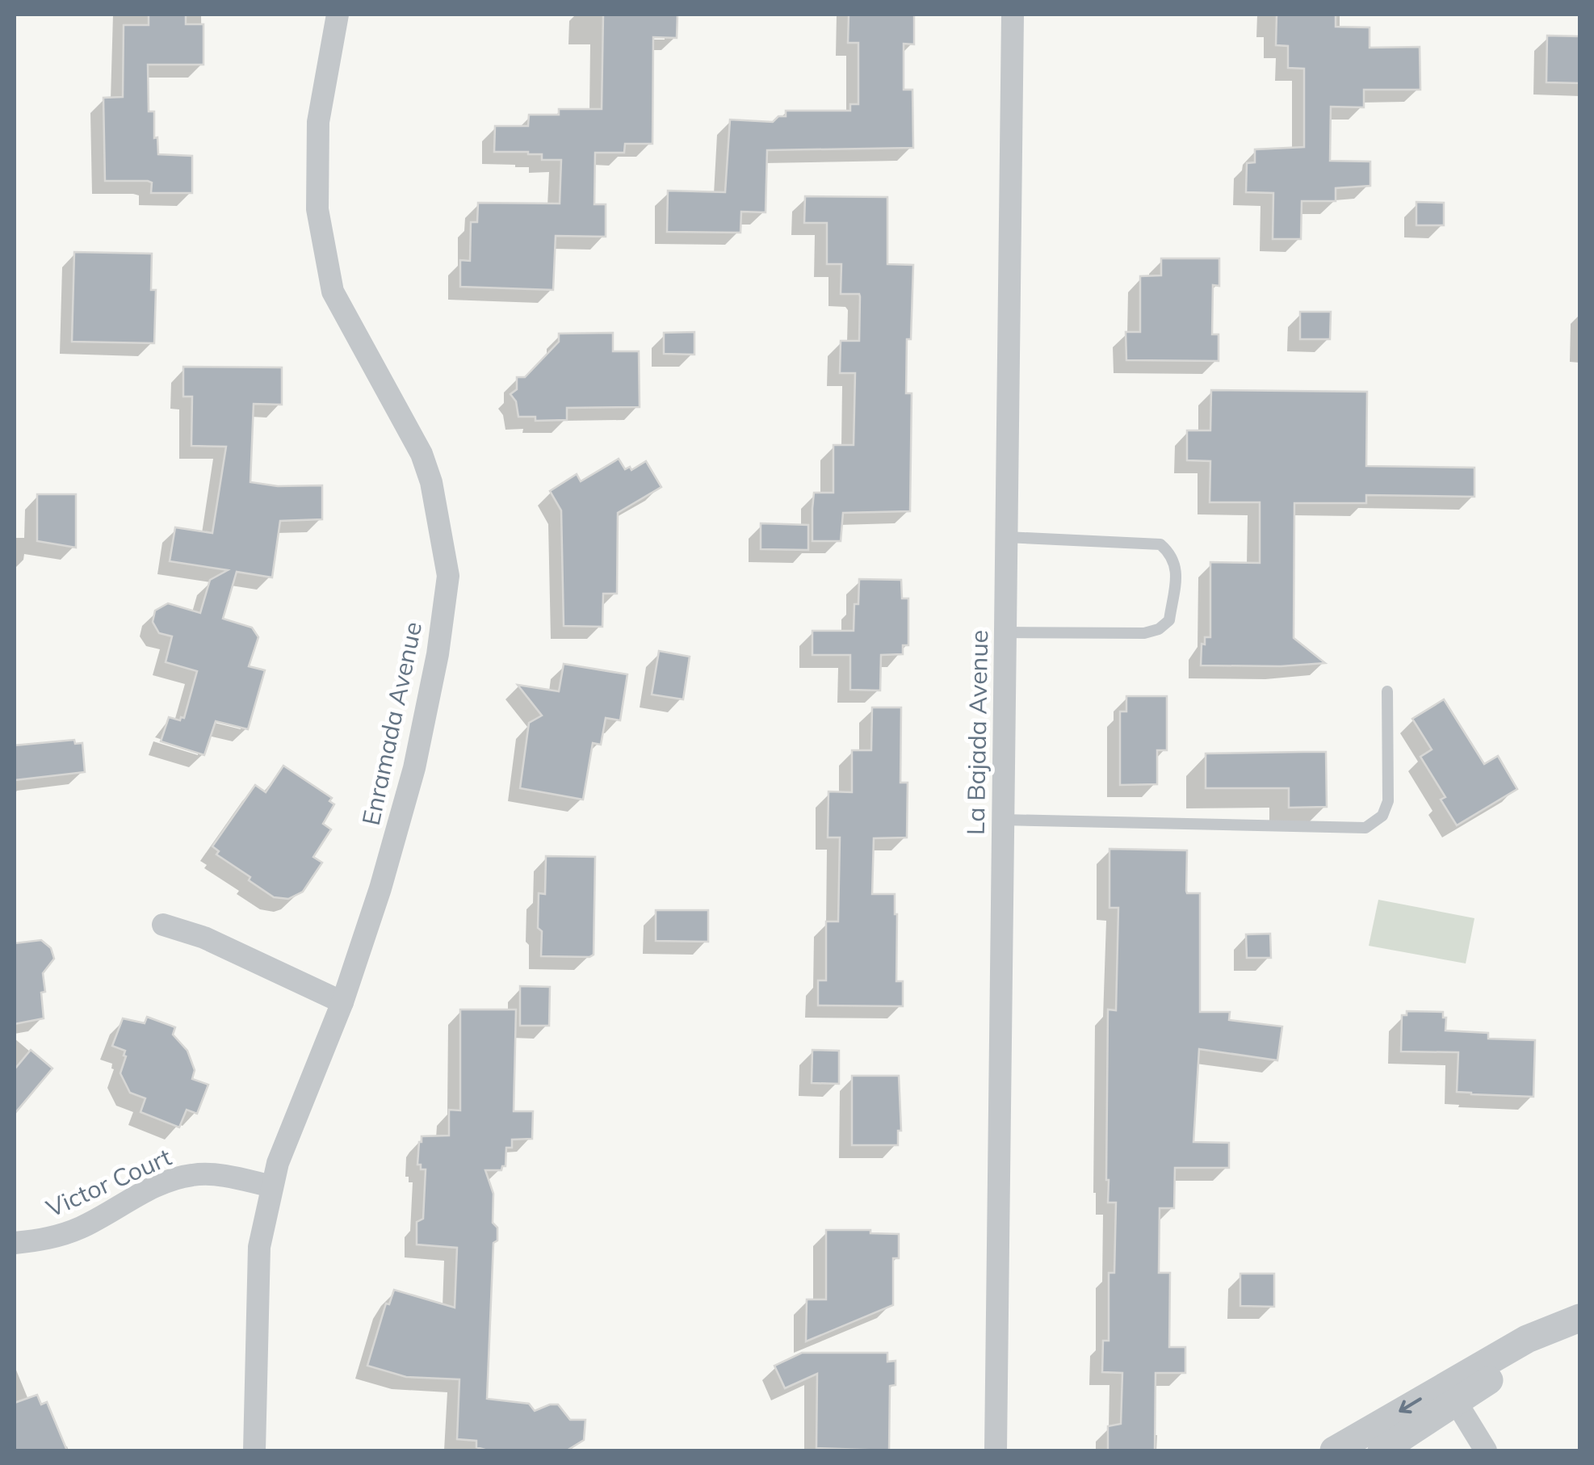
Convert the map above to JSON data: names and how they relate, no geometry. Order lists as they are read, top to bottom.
{
  "streets": {
    "street": ["Enramada Avenue", "La Bajada Avenue", "Victor Court"]
  },
  "crossings": [
    ["Enramada Avenue", "Victor Court"]
  ]
}
